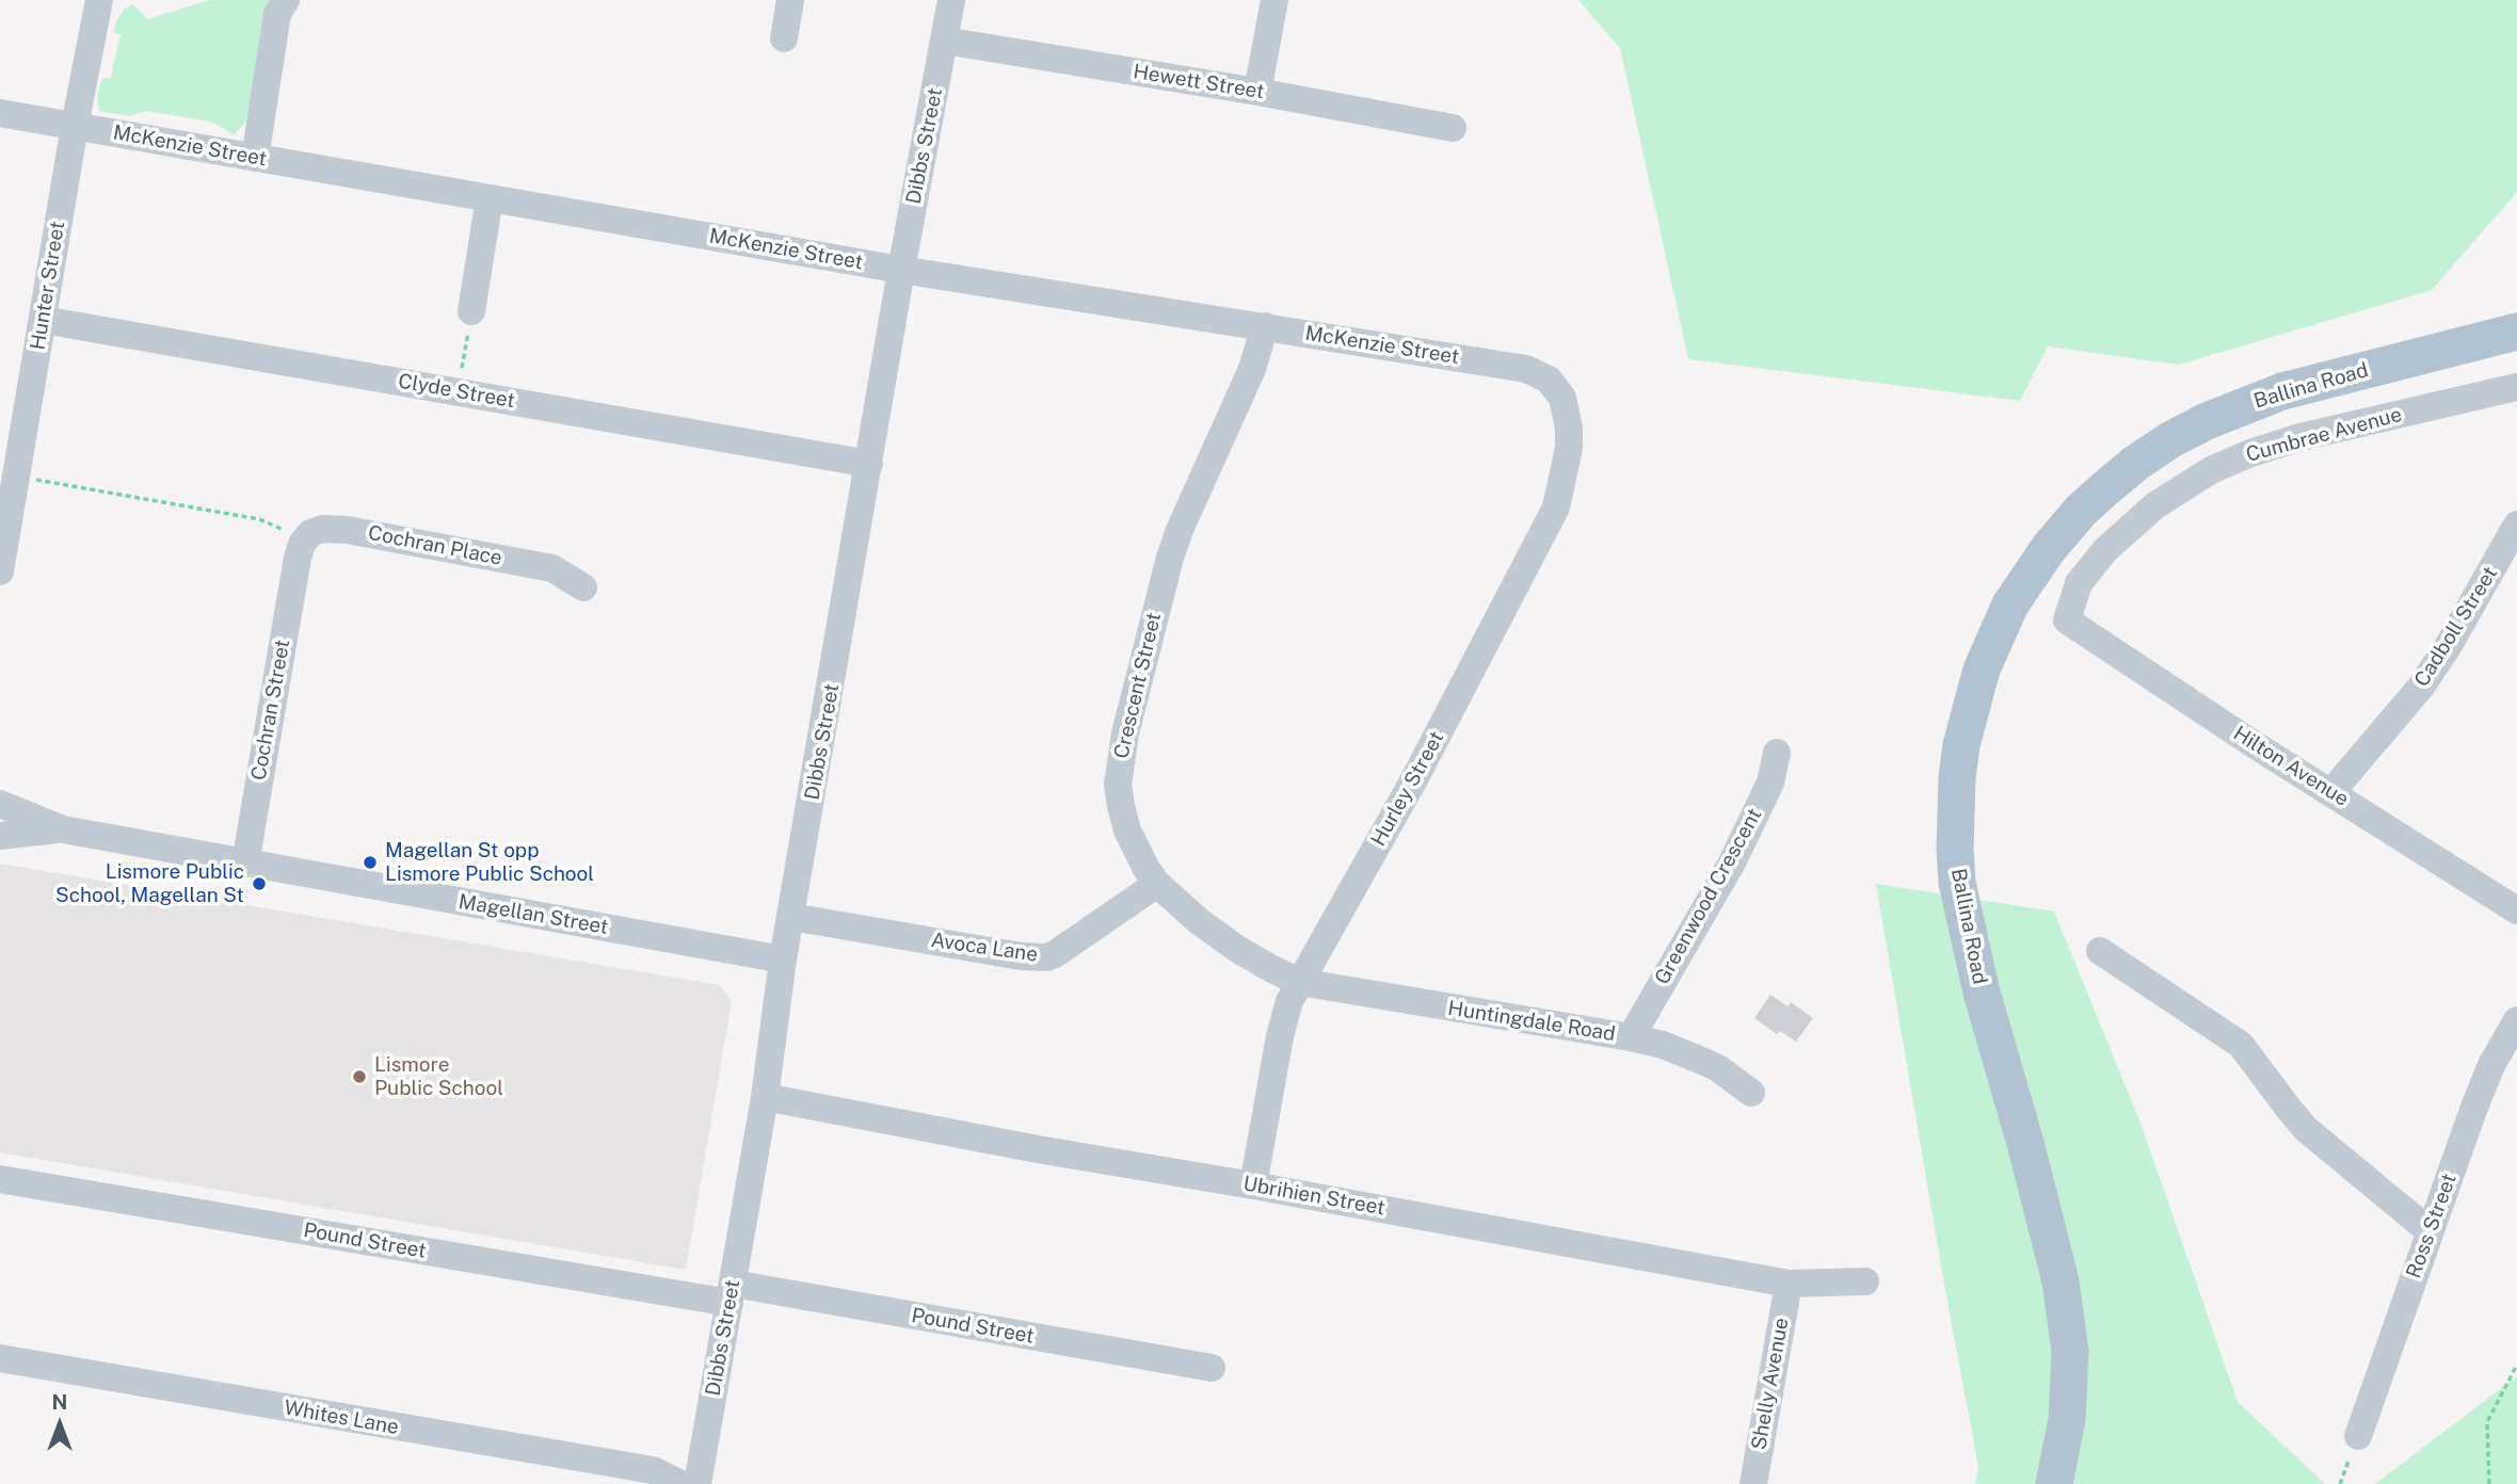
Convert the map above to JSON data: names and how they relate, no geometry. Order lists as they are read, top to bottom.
{
  "streets": {
    "main road": ["Ballina Road"],
    "street": [
      "Hewett Street",
      "McKenzie Street",
      "Dibbs Street",
      "Hunter Street",
      "Clyde Street",
      "Cumbrae Avenue",
      "Cochran Place",
      "Cadboll Street",
      "Crescent Street",
      "Cochran Street",
      "Hilton Avenue",
      "Hurley Street",
      "Greenwood Crescent",
      "Magellan Street",
      "Avoca Lane",
      "Huntingdale Road",
      "Ubrihien Street",
      "Ross Street",
      "Pound Street",
      "Shelly Avenue",
      "Whites Lane"
    ]
  },
  "crossings": [
    ["Hewett Street", "Dibbs Street"],
    ["McKenzie Street", "Dibbs Street"],
    ["McKenzie Street", "Hunter Street"],
    ["McKenzie Street", "Crescent Street"],
    ["McKenzie Street", "Hurley Street"],
    ["Dibbs Street", "Clyde Street"],
    ["Dibbs Street", "Magellan Street"],
    ["Dibbs Street", "Avoca Lane"],
    ["Dibbs Street", "Ubrihien Street"],
    ["Dibbs Street", "Pound Street"],
    ["Hunter Street", "Clyde Street"],
    ["Cumbrae Avenue", "Hilton Avenue"],
    ["Cochran Place", "Cochran Street"],
    ["Cadboll Street", "Hilton Avenue"],
    ["Crescent Street", "Hurley Street"],
    ["Crescent Street", "Avoca Lane"],
    ["Crescent Street", "Huntingdale Road"],
    ["Cochran Street", "Magellan Street"],
    ["Hurley Street", "Huntingdale Road"],
    ["Hurley Street", "Ubrihien Street"],
    ["Greenwood Crescent", "Huntingdale Road"],
    ["Ubrihien Street", "Shelly Avenue"]
  ],
  "places": ["Magellan St opp Lismore Public School", "Lismore Public School, Magellan St", "Lismore Public School"],
  "north": "top"
}
